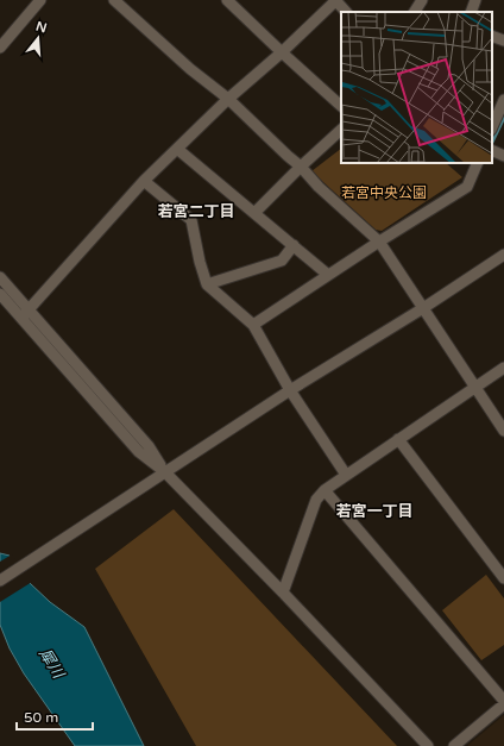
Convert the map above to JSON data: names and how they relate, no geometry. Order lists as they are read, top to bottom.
{
  "districts": ["若宮二丁目", "若宮一丁目"],
  "water": ["犀川"],
  "parks": ["若宮中央公園"],
  "scale_bar": "50 m",
  "north": "top"
}
